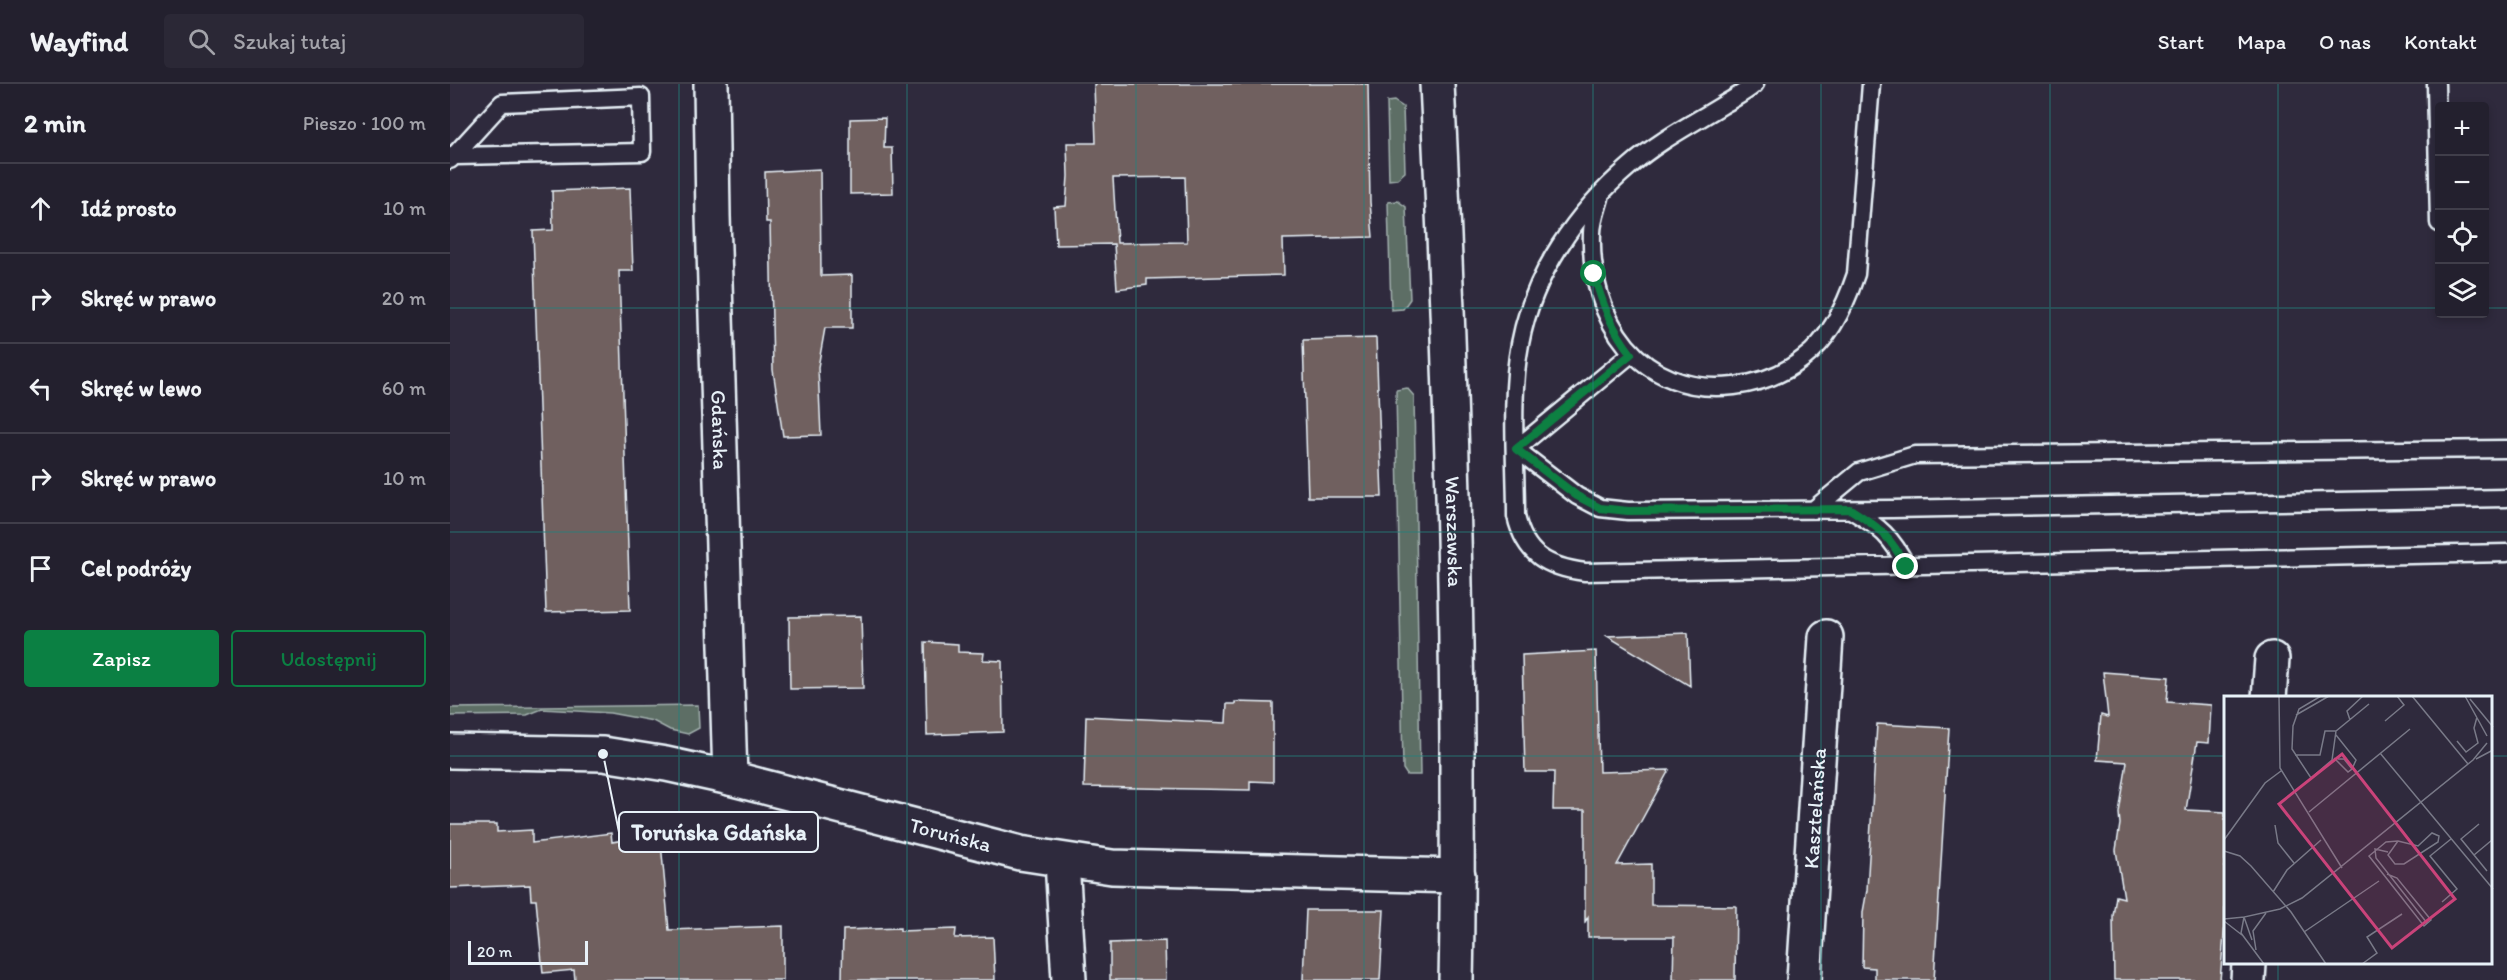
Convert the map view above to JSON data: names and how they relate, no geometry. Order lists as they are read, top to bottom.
{
  "streets": {
    "street": [
      "Gdańska",
      "Warszawska",
      "Kasztelańska",
      "Toruńska"
    ]
  },
  "crossings": [
    ["Gdańska", "Toruńska"],
    ["Warszawska", "Toruńska"]
  ],
  "places": ["Toruńska Gdańska"],
  "scale_bar": "20 m",
  "page": {
    "header": "Wayfind",
    "search": "Szukaj tutaj",
    "nav": [
      "Start",
      "Mapa",
      "O nas",
      "Kontakt"
    ],
    "heading": ["2 min", "Pieszo · 100 m"],
    "map_buttons": ["+", "−"],
    "list": [
      ["Idź prosto", "10 m"],
      ["Skręć w prawo", "20 m"],
      ["Skręć w lewo", "60 m"],
      ["Skręć w prawo", "10 m"],
      "Cel podróży"
    ],
    "buttons": ["Zapisz", "Udostępnij"],
    "scale": "20 m"
  }
}
